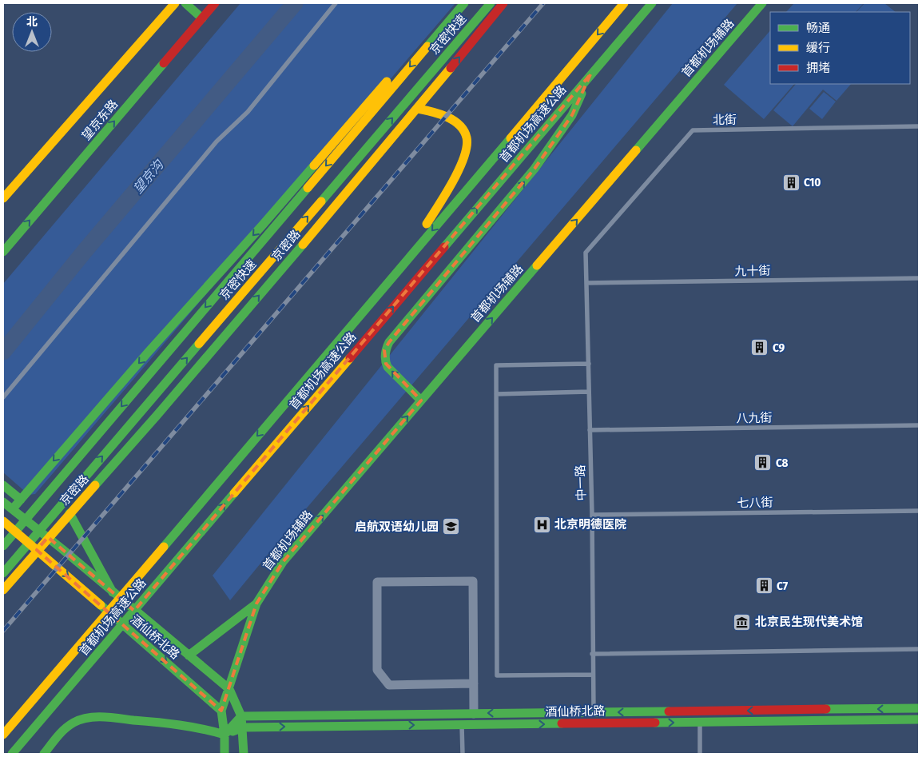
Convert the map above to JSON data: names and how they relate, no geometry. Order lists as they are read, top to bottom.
{
  "streets": {
    "main road": [
      "京密快速",
      "首都机场辅路",
      "望京东路",
      "首都机场高速公路",
      "京密路",
      "酒仙桥北路"
    ],
    "lane": [
      "北街",
      "九十街",
      "八九街",
      "中一路",
      "七八街"
    ]
  },
  "crossings": [
    ["北街", "中一路"],
    ["京密路", "酒仙桥北路"],
    ["九十街", "中一路"],
    ["八九街", "中一路"],
    ["中一路", "七八街"],
    ["中一路", "酒仙桥北路"]
  ],
  "one_way": ["首都机场辅路"],
  "water": ["望京沟"],
  "places": {
    "building": [
      "C10",
      "C9",
      "C8",
      "C7"
    ],
    "hospital": ["北京明德医院"],
    "school or university": ["启航双语幼儿园"],
    "museum": ["北京民生现代美术馆"]
  },
  "legend": ["畅通", "缓行", "拥堵"],
  "north": "top"
}
